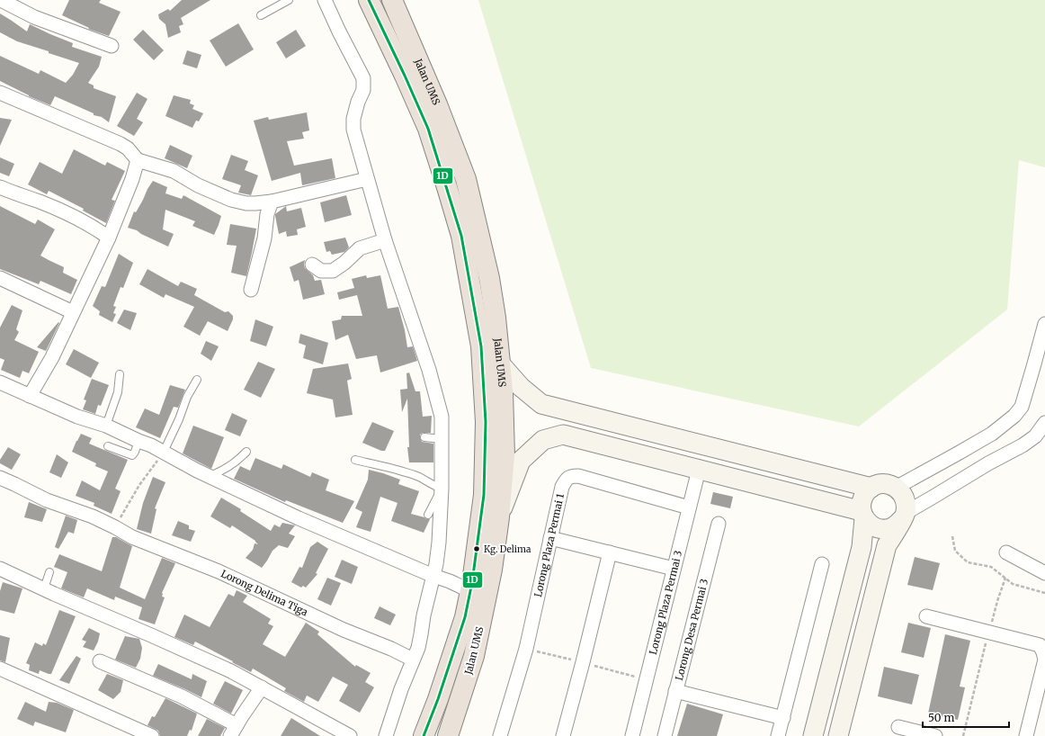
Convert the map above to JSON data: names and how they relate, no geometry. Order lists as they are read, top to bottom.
{
  "streets": {
    "highway": ["Jalan UMS"],
    "street": [
      "Lorong Plaza Permai 1",
      "Lorong Delima Tiga",
      "Lorong Plaza Permai 3",
      "Lorong Desa Permai 3"
    ]
  },
  "crossings": [
    ["Lorong Plaza Permai 1", "Lorong Plaza Permai 3"]
  ],
  "places": ["Kg. Delima"],
  "lines": ["transit line 1D"],
  "scale_bar": "50 m"
}
